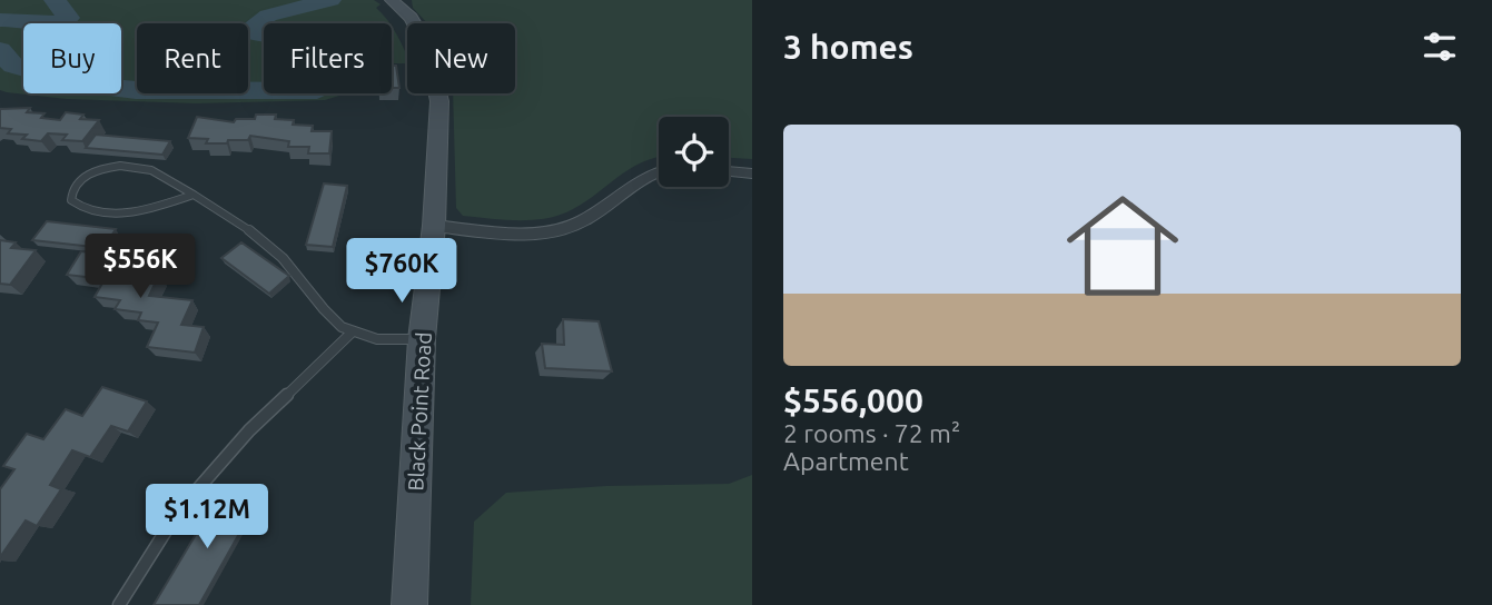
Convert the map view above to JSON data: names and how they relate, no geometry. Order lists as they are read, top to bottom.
{
  "streets": {
    "main road": ["Black Point Road"]
  },
  "page": {
    "heading": "3 homes",
    "chip": [
      "Buy",
      "Rent",
      "Filters",
      "New"
    ],
    "list": [
      {
        "name": "$556,000",
        "note": "2 rooms · 72 m² · Apartment"
      }
    ],
    "price": ["$556K", "$760K", "$1.12M"]
  }
}
